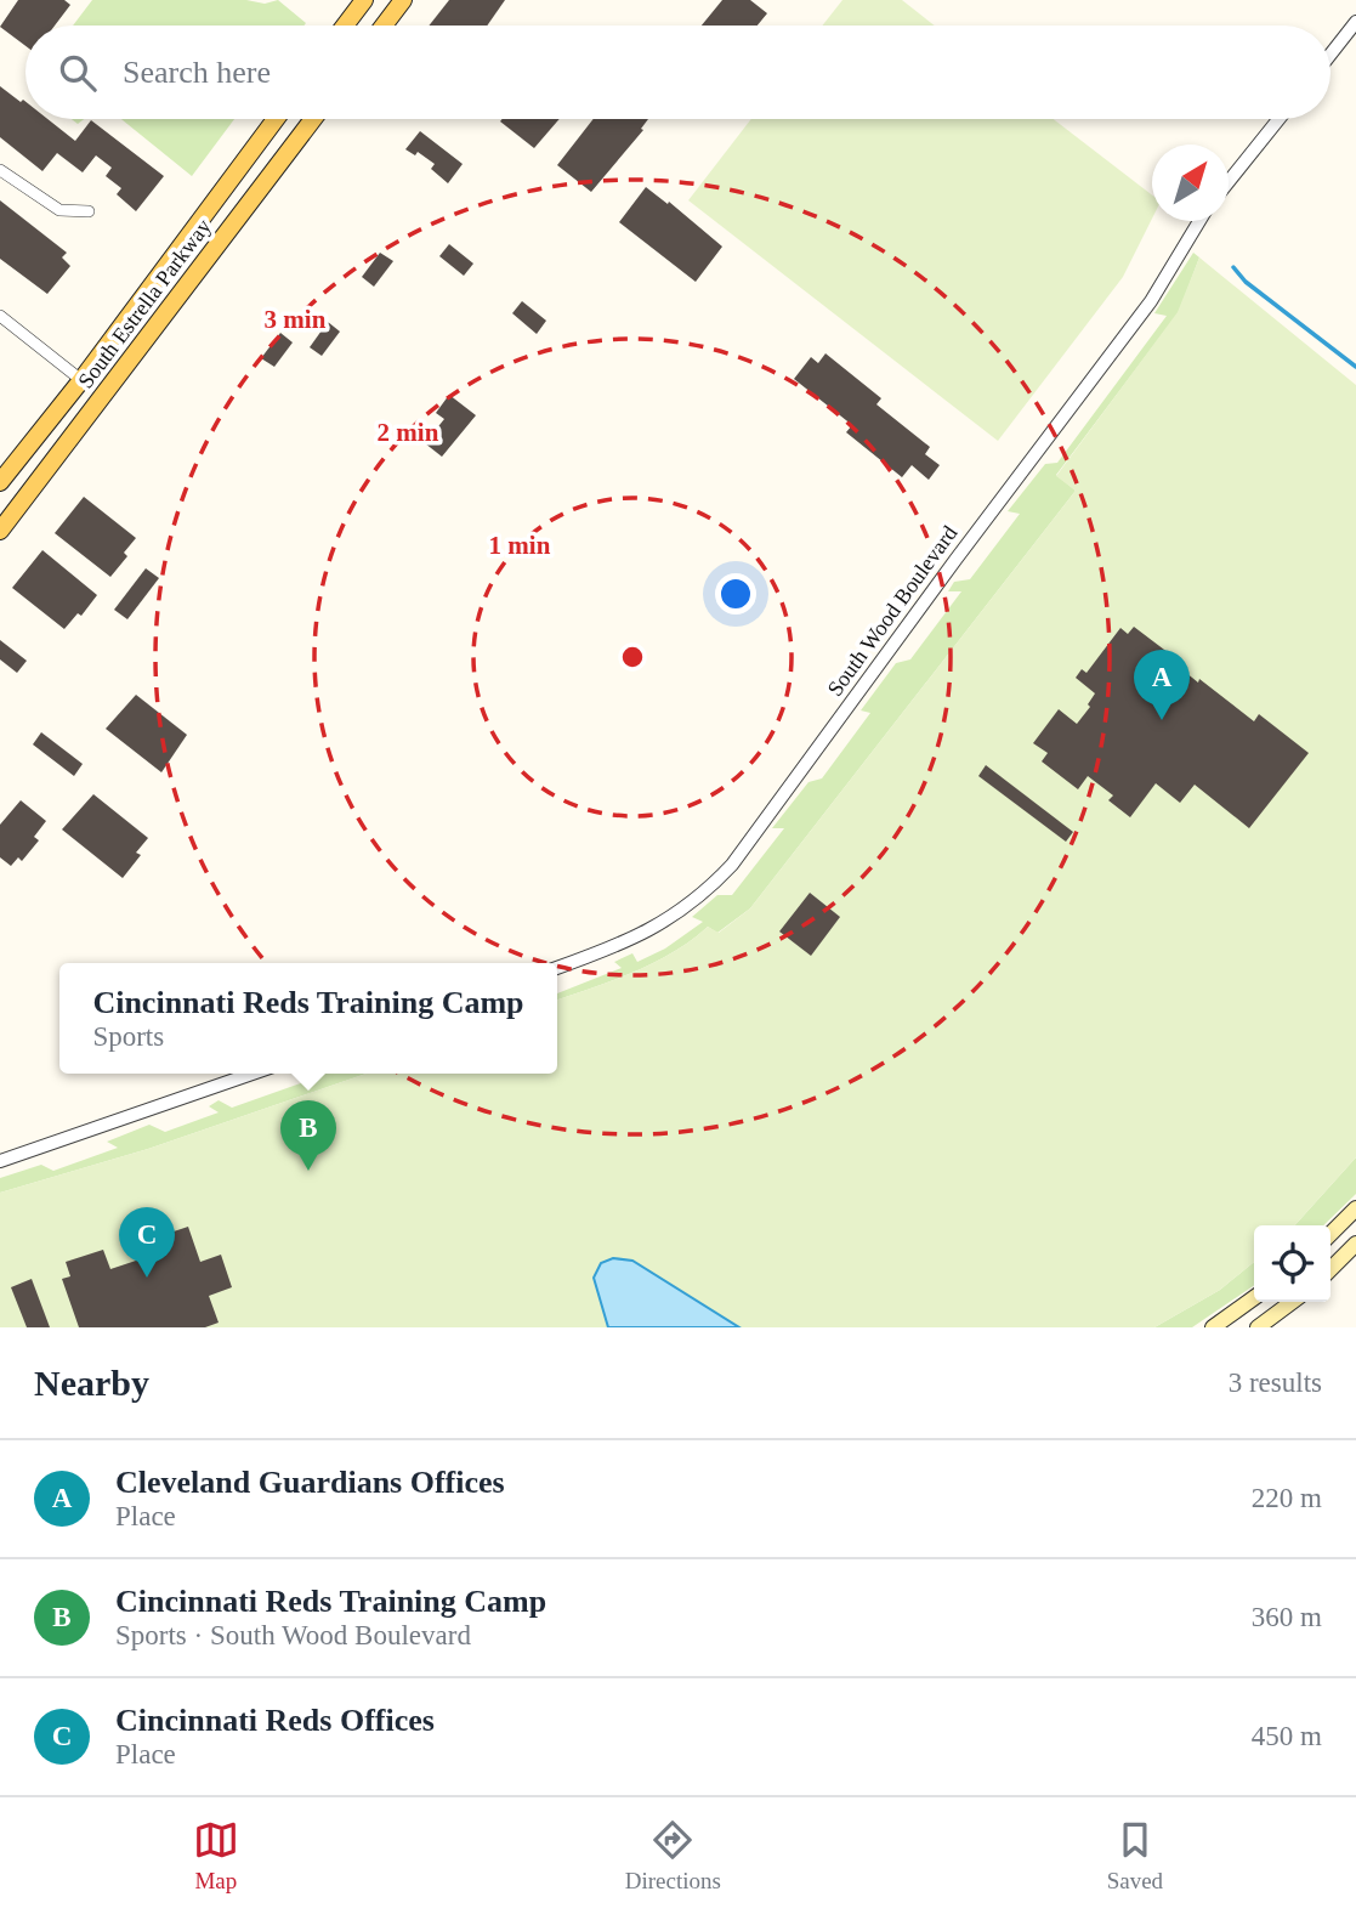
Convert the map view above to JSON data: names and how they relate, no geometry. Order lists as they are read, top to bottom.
{
  "streets": {
    "main road": ["South Estrella Parkway"],
    "street": ["South Wood Boulevard"]
  },
  "north": "top right",
  "page": {
    "search": "Search here",
    "pins": ["A", "B", "C"],
    "popup": ["Cincinnati Reds Training Camp", "Sports"],
    "heading": ["Nearby", "3 results"],
    "list": [
      {
        "mark": "A",
        "name": "Cleveland Guardians Offices",
        "note": "Place",
        "value": "220 m"
      },
      {
        "mark": "B",
        "name": "Cincinnati Reds Training Camp",
        "note": "Sports · South Wood Boulevard",
        "value": "360 m"
      },
      {
        "mark": "C",
        "name": "Cincinnati Reds Offices",
        "note": "Place",
        "value": "450 m"
      }
    ],
    "nav": ["Map", "Directions", "Saved"]
  },
  "rings": ["3 min", "2 min", "1 min"]
}
